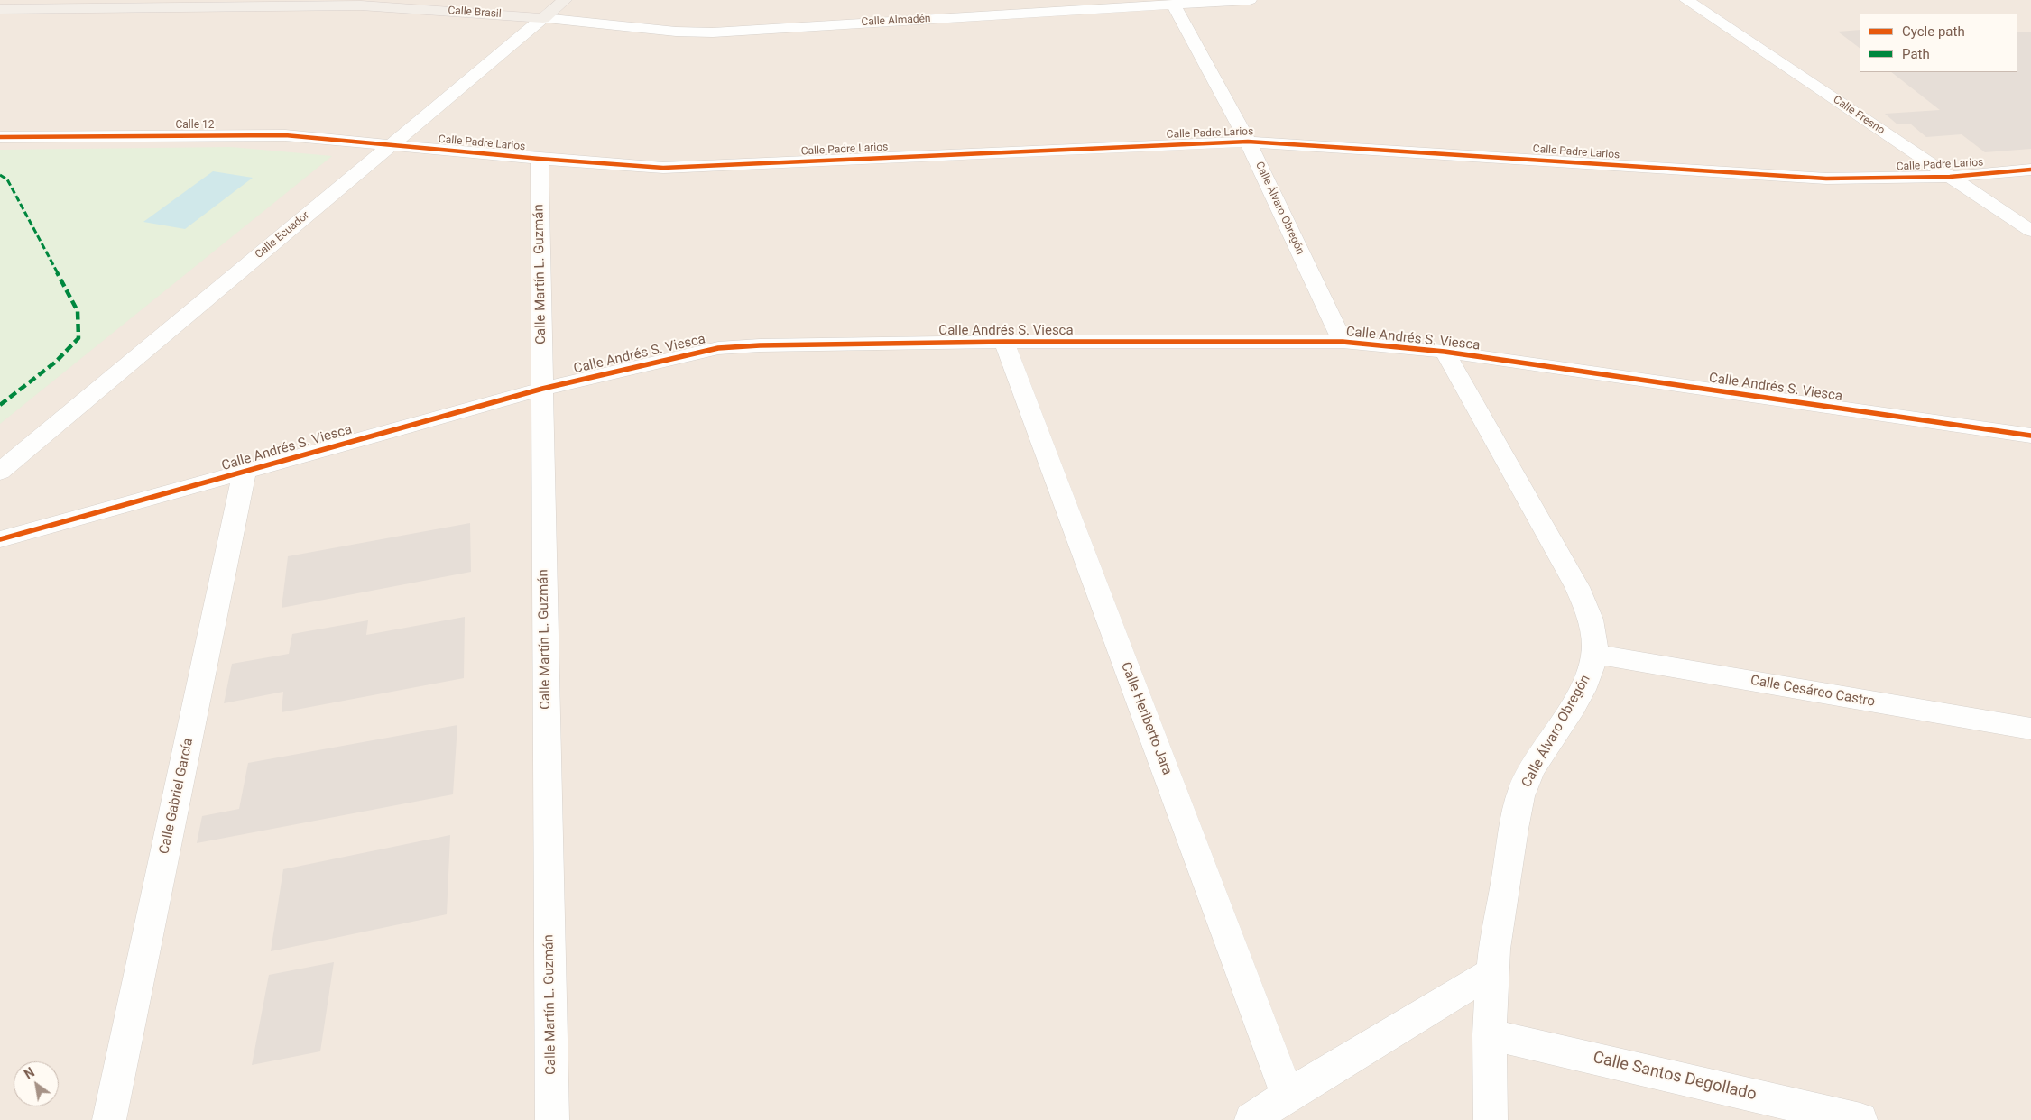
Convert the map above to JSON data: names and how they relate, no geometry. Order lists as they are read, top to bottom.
{
  "streets": {
    "main road": ["Calle Brasil", "Calle Ecuador"],
    "street": [
      "Calle Almadén",
      "Calle Fresno",
      "Calle 12",
      "Calle Padre Larios",
      "Calle Álvaro Obregón",
      "Calle Martín L. Guzmán",
      "Calle Andrés S. Viesca",
      "Calle Cesáreo Castro",
      "Calle Heriberto Jara",
      "Calle Gabriel García",
      "Calle Santos Degollado"
    ]
  },
  "crossings": [
    ["Calle Brasil", "Calle Almadén"],
    ["Calle Brasil", "Calle Ecuador"],
    ["Calle Almadén", "Calle Álvaro Obregón"],
    ["Calle Almadén", "Calle Ecuador"],
    ["Calle Fresno", "Calle Padre Larios"],
    ["Calle 12", "Calle Padre Larios"],
    ["Calle 12", "Calle Ecuador"],
    ["Calle Padre Larios", "Calle Álvaro Obregón"],
    ["Calle Padre Larios", "Calle Ecuador"],
    ["Calle Padre Larios", "Calle Martín L. Guzmán"],
    ["Calle Álvaro Obregón", "Calle Andrés S. Viesca"],
    ["Calle Álvaro Obregón", "Calle Cesáreo Castro"],
    ["Calle Álvaro Obregón", "Calle Santos Degollado"],
    ["Calle Martín L. Guzmán", "Calle Andrés S. Viesca"],
    ["Calle Andrés S. Viesca", "Calle Heriberto Jara"],
    ["Calle Andrés S. Viesca", "Calle Gabriel García"]
  ],
  "legend": ["Cycle path", "Path"],
  "north": "top left"
}
